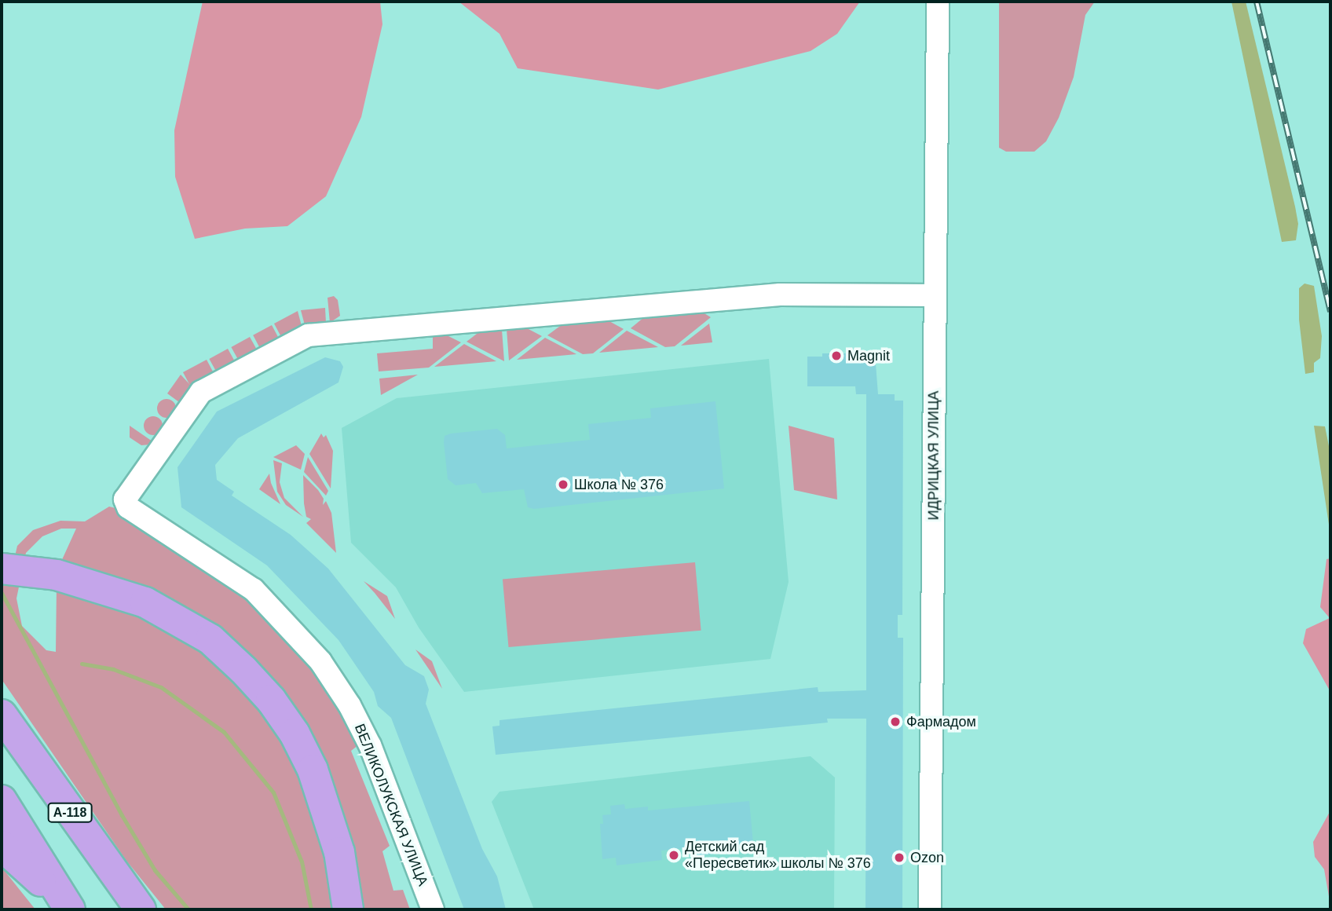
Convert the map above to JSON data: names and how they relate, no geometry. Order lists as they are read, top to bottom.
{
  "streets": {
    "highway": ["А-118"],
    "street": ["ИДРИЦКАЯ УЛИЦА", "ВЕЛИКОЛУКСКАЯ УЛИЦА"]
  },
  "crossings": [
    ["ИДРИЦКАЯ УЛИЦА", "ВЕЛИКОЛУКСКАЯ УЛИЦА"]
  ],
  "places": [
    "Magnit",
    "Школа № 376",
    "Фармадом",
    "Детский сад «Пересветик» школы № 376",
    "Ozon"
  ]
}
